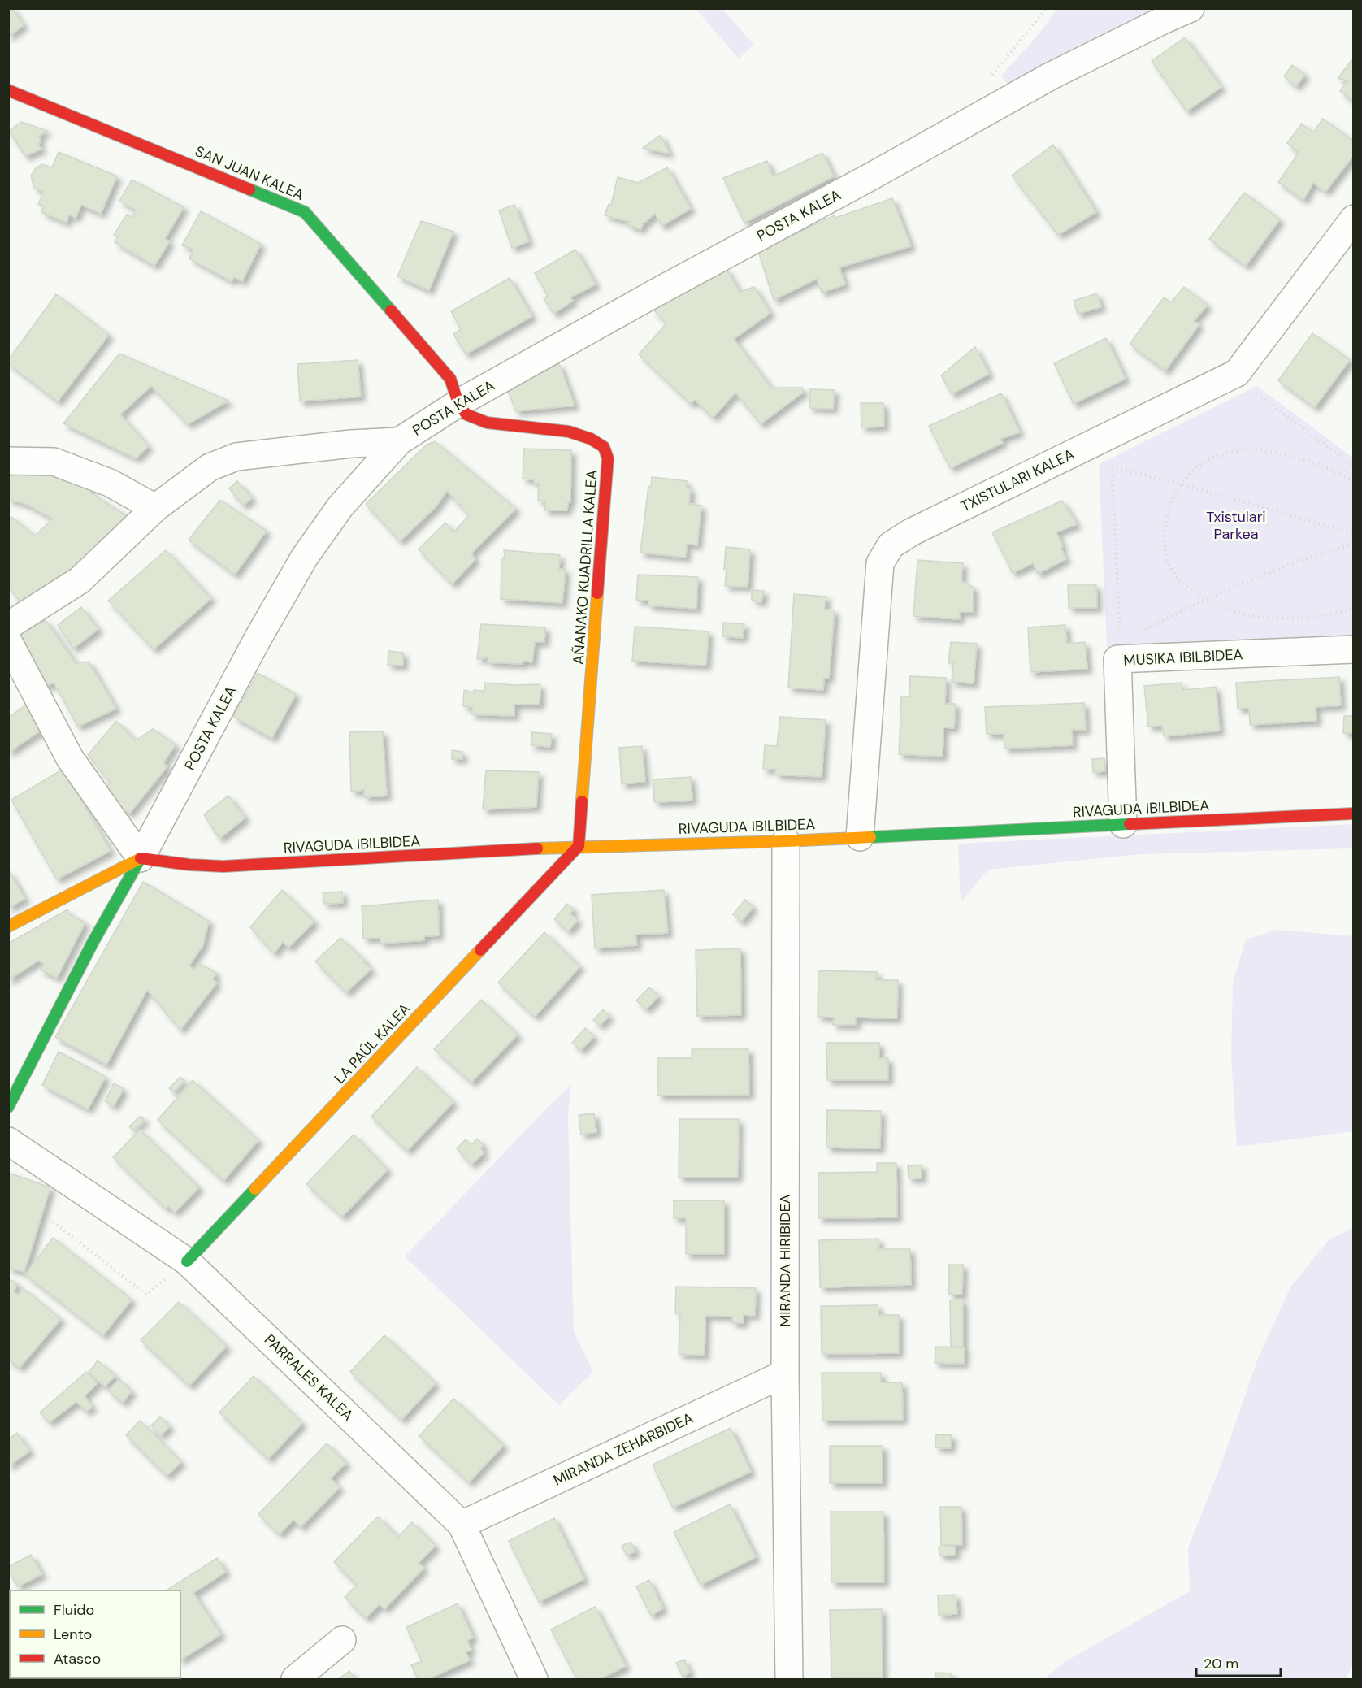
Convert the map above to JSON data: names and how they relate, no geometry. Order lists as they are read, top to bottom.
{
  "streets": {
    "street": [
      "SAN JUAN KALEA",
      "POSTA KALEA",
      "TXISTULARI KALEA",
      "AÑANAKO KUADRILLA KALEA",
      "MUSIKA IBILBIDEA",
      "RIVAGUDA IBILBIDEA",
      "LA PAÚL KALEA",
      "MIRANDA HIRIBIDEA",
      "PARRALES KALEA",
      "MIRANDA ZEHARBIDEA"
    ]
  },
  "crossings": [
    ["SAN JUAN KALEA", "POSTA KALEA"],
    ["SAN JUAN KALEA", "AÑANAKO KUADRILLA KALEA"],
    ["POSTA KALEA", "AÑANAKO KUADRILLA KALEA"],
    ["POSTA KALEA", "RIVAGUDA IBILBIDEA"],
    ["TXISTULARI KALEA", "RIVAGUDA IBILBIDEA"],
    ["AÑANAKO KUADRILLA KALEA", "RIVAGUDA IBILBIDEA"],
    ["AÑANAKO KUADRILLA KALEA", "LA PAÚL KALEA"],
    ["MUSIKA IBILBIDEA", "RIVAGUDA IBILBIDEA"],
    ["RIVAGUDA IBILBIDEA", "LA PAÚL KALEA"],
    ["RIVAGUDA IBILBIDEA", "MIRANDA HIRIBIDEA"],
    ["LA PAÚL KALEA", "PARRALES KALEA"],
    ["MIRANDA HIRIBIDEA", "MIRANDA ZEHARBIDEA"],
    ["PARRALES KALEA", "MIRANDA ZEHARBIDEA"]
  ],
  "parks": ["Txistulari Parkea"],
  "legend": ["Fluido", "Lento", "Atasco"],
  "scale_bar": "20 m"
}
